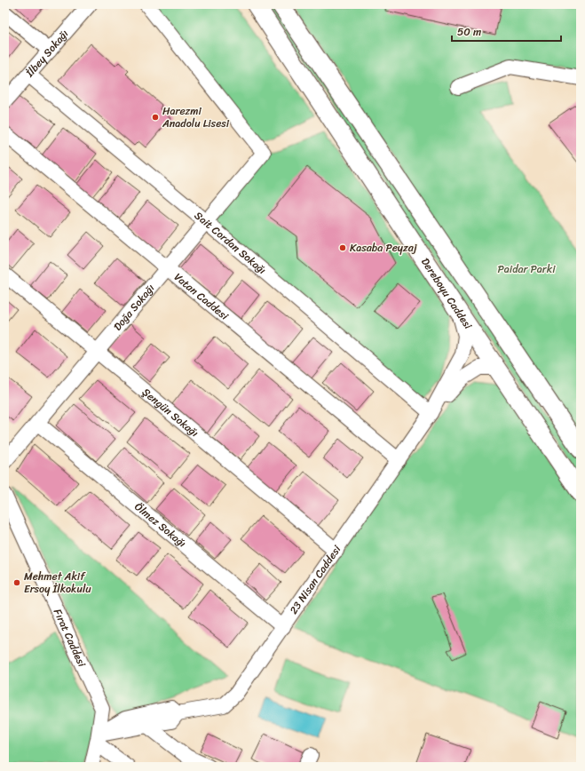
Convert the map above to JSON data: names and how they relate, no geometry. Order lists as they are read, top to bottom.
{
  "streets": {
    "main road": ["Dereboyu Caddesi"],
    "street": [
      "İlbey Sokağı",
      "Sait Cordan Sokağı",
      "Vatan Caddesi",
      "Doğa Sokağı",
      "Şengün Sokağı",
      "Ölmez Sokağı",
      "23 Nisan Caddesi",
      "Fırat Caddesi"
    ]
  },
  "crossings": [
    ["İlbey Sokağı", "Sait Cordan Sokağı"],
    ["Sait Cordan Sokağı", "Doğa Sokağı"],
    ["Sait Cordan Sokağı", "23 Nisan Caddesi"],
    ["Vatan Caddesi", "Doğa Sokağı"],
    ["Vatan Caddesi", "23 Nisan Caddesi"],
    ["Doğa Sokağı", "Şengün Sokağı"],
    ["Doğa Sokağı", "Ölmez Sokağı"],
    ["Şengün Sokağı", "23 Nisan Caddesi"],
    ["Ölmez Sokağı", "23 Nisan Caddesi"]
  ],
  "parks": ["Paidar Parki"],
  "places": ["Harezmi Anadolu Lisesi", "Kasaba Peyzaj", "Mehmet Akif Ersoy İlkokulu"],
  "scale_bar": "50 m"
}
